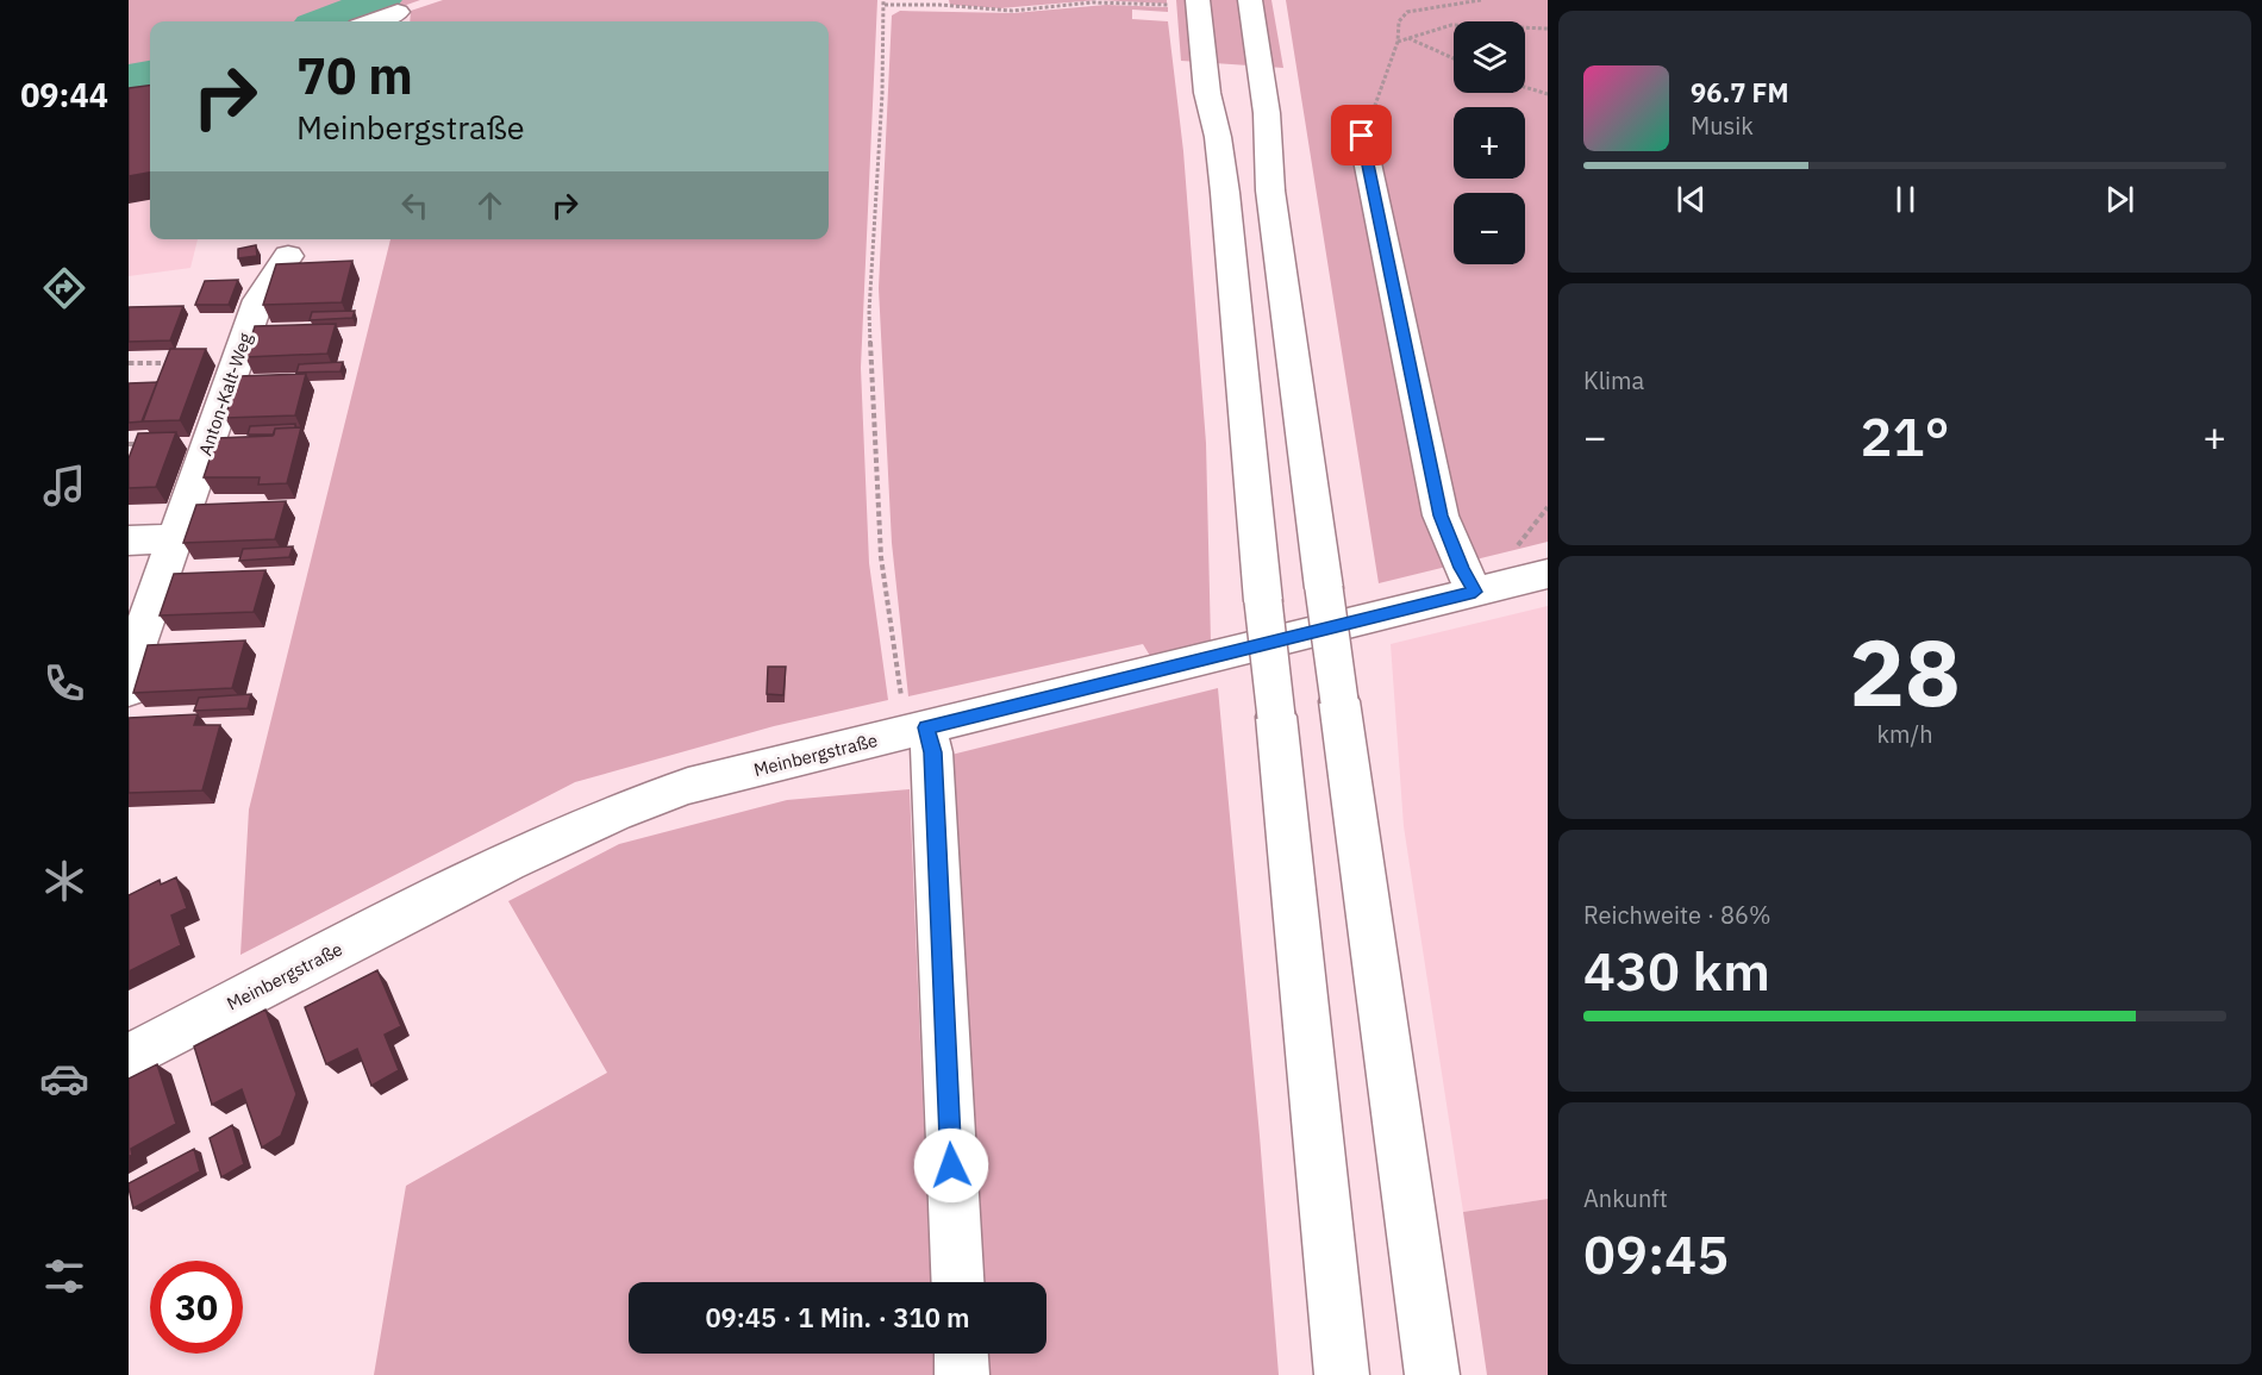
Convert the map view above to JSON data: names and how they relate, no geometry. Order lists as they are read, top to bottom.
{
  "streets": {
    "main road": ["Anton-Kalt-Weg", "Meinbergstraße"]
  },
  "page": {
    "tabs": "09:44",
    "map_buttons": ["+", "−"],
    "turn": ["70 m", "Meinbergstraße"],
    "song": ["96.7 FM", "Musik"],
    "tile": [
      "Klima",
      ["28", "km/h"],
      ["Reichweite · 86%", "430 km"],
      ["Ankunft", "09:45"]
    ],
    "heat": ["−", "21°", "+"],
    "limit": "30",
    "trip": "09:45 · 1 Min. · 310 m"
  }
}
